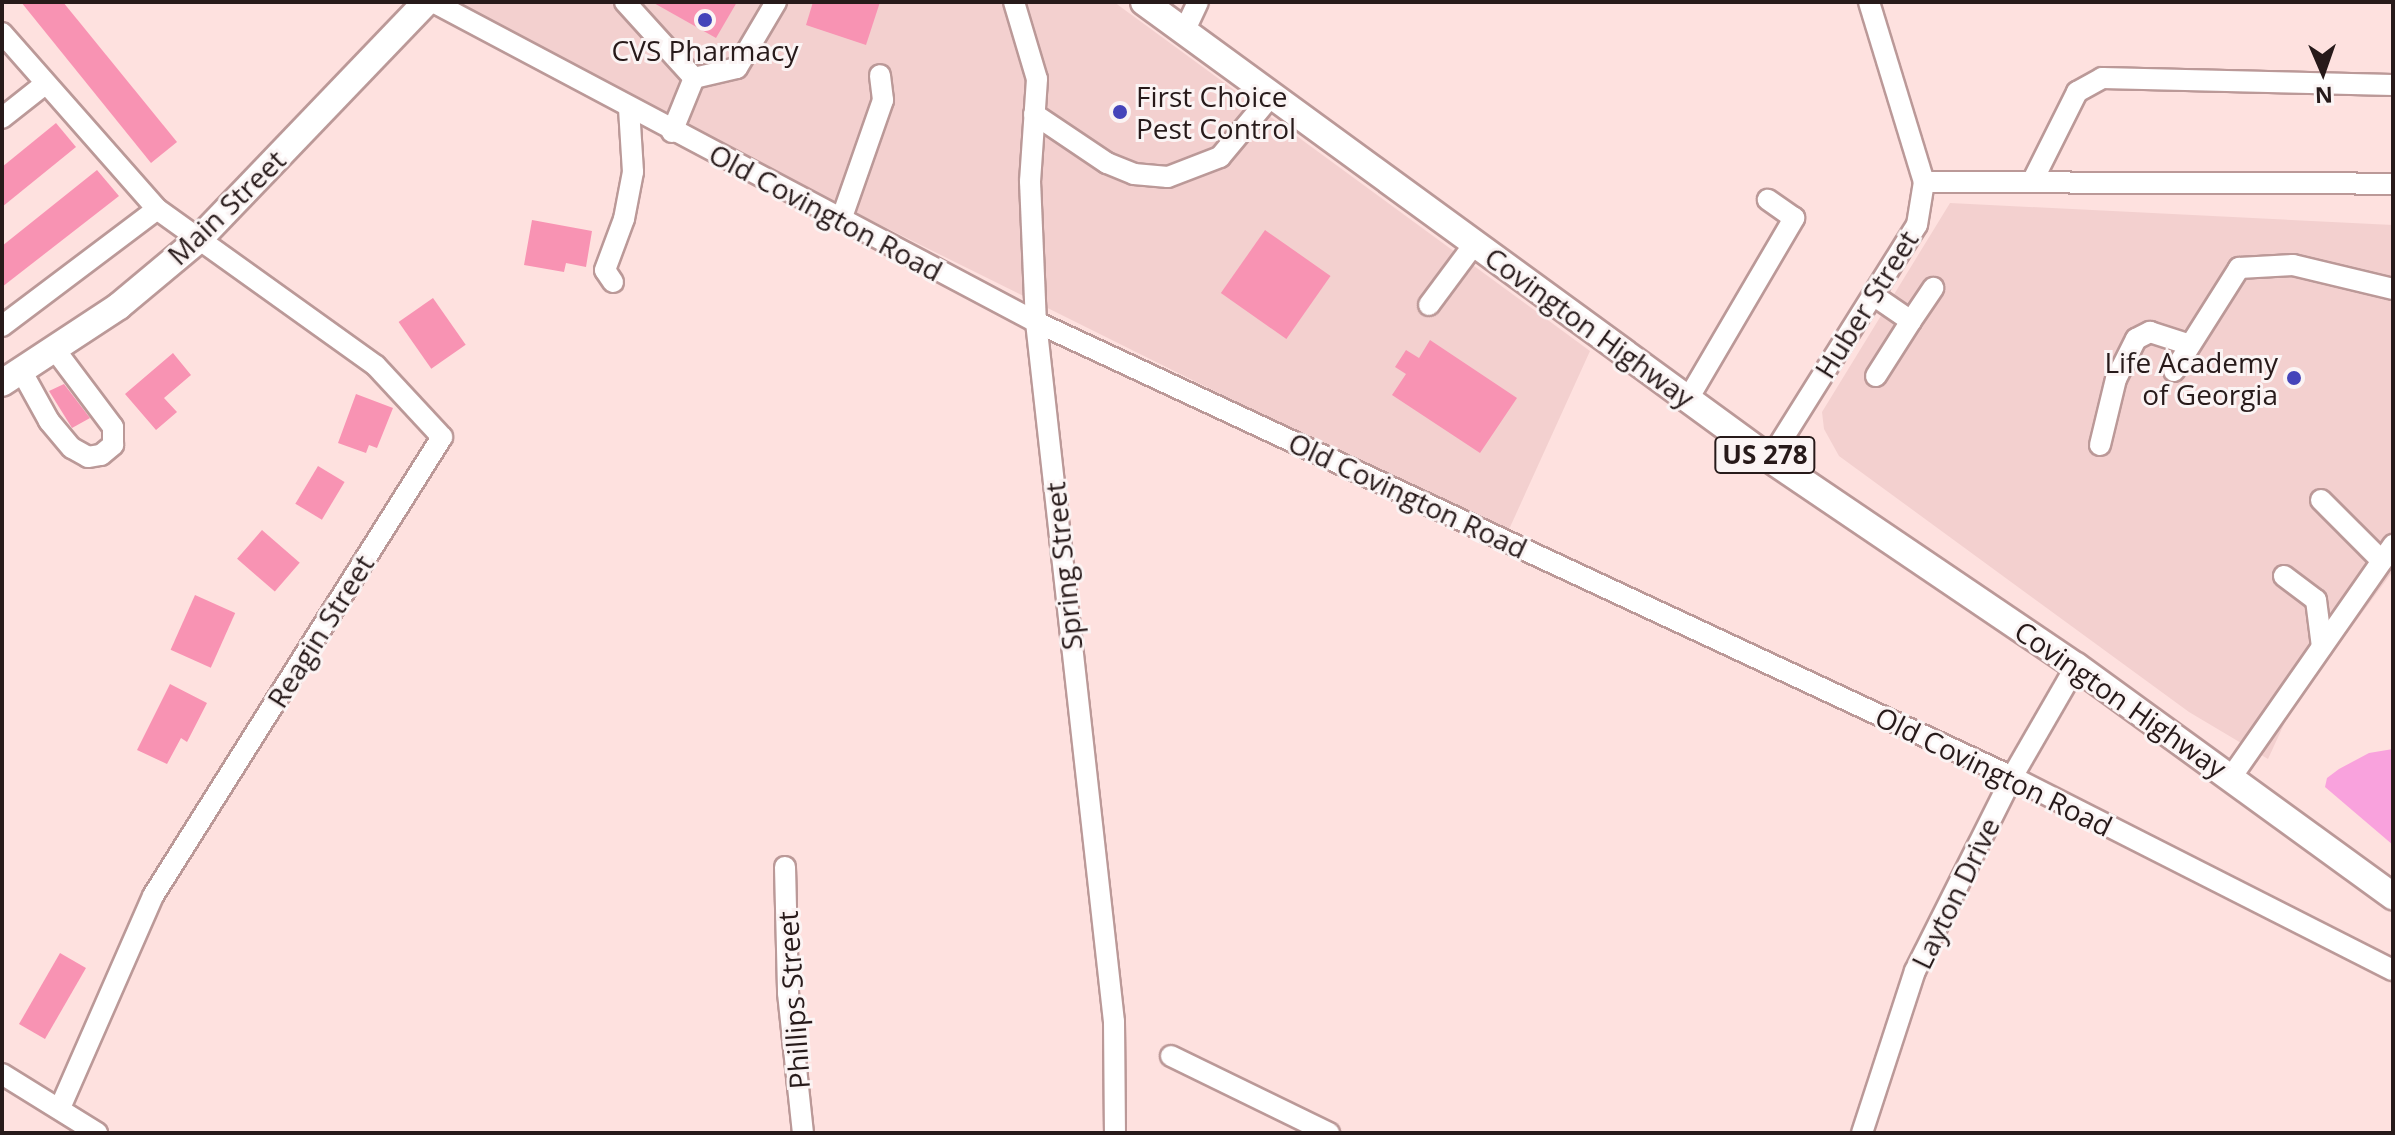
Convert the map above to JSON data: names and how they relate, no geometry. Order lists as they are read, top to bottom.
{
  "streets": {
    "main road": ["Main Street", "Covington Highway", "US 278"],
    "street": [
      "Old Covington Road",
      "Huber Street",
      "Spring Street",
      "Reagin Street",
      "Layton Drive",
      "Phillips Street"
    ]
  },
  "crossings": [
    ["Main Street", "Reagin Street"],
    ["Old Covington Road", "Spring Street"],
    ["Old Covington Road", "Layton Drive"],
    ["Huber Street", "Covington Highway"],
    ["Covington Highway", "Layton Drive"]
  ],
  "places": ["CVS Pharmacy", "First Choice Pest Control", "Life Academy of Georgia"],
  "north": "bottom"
}
